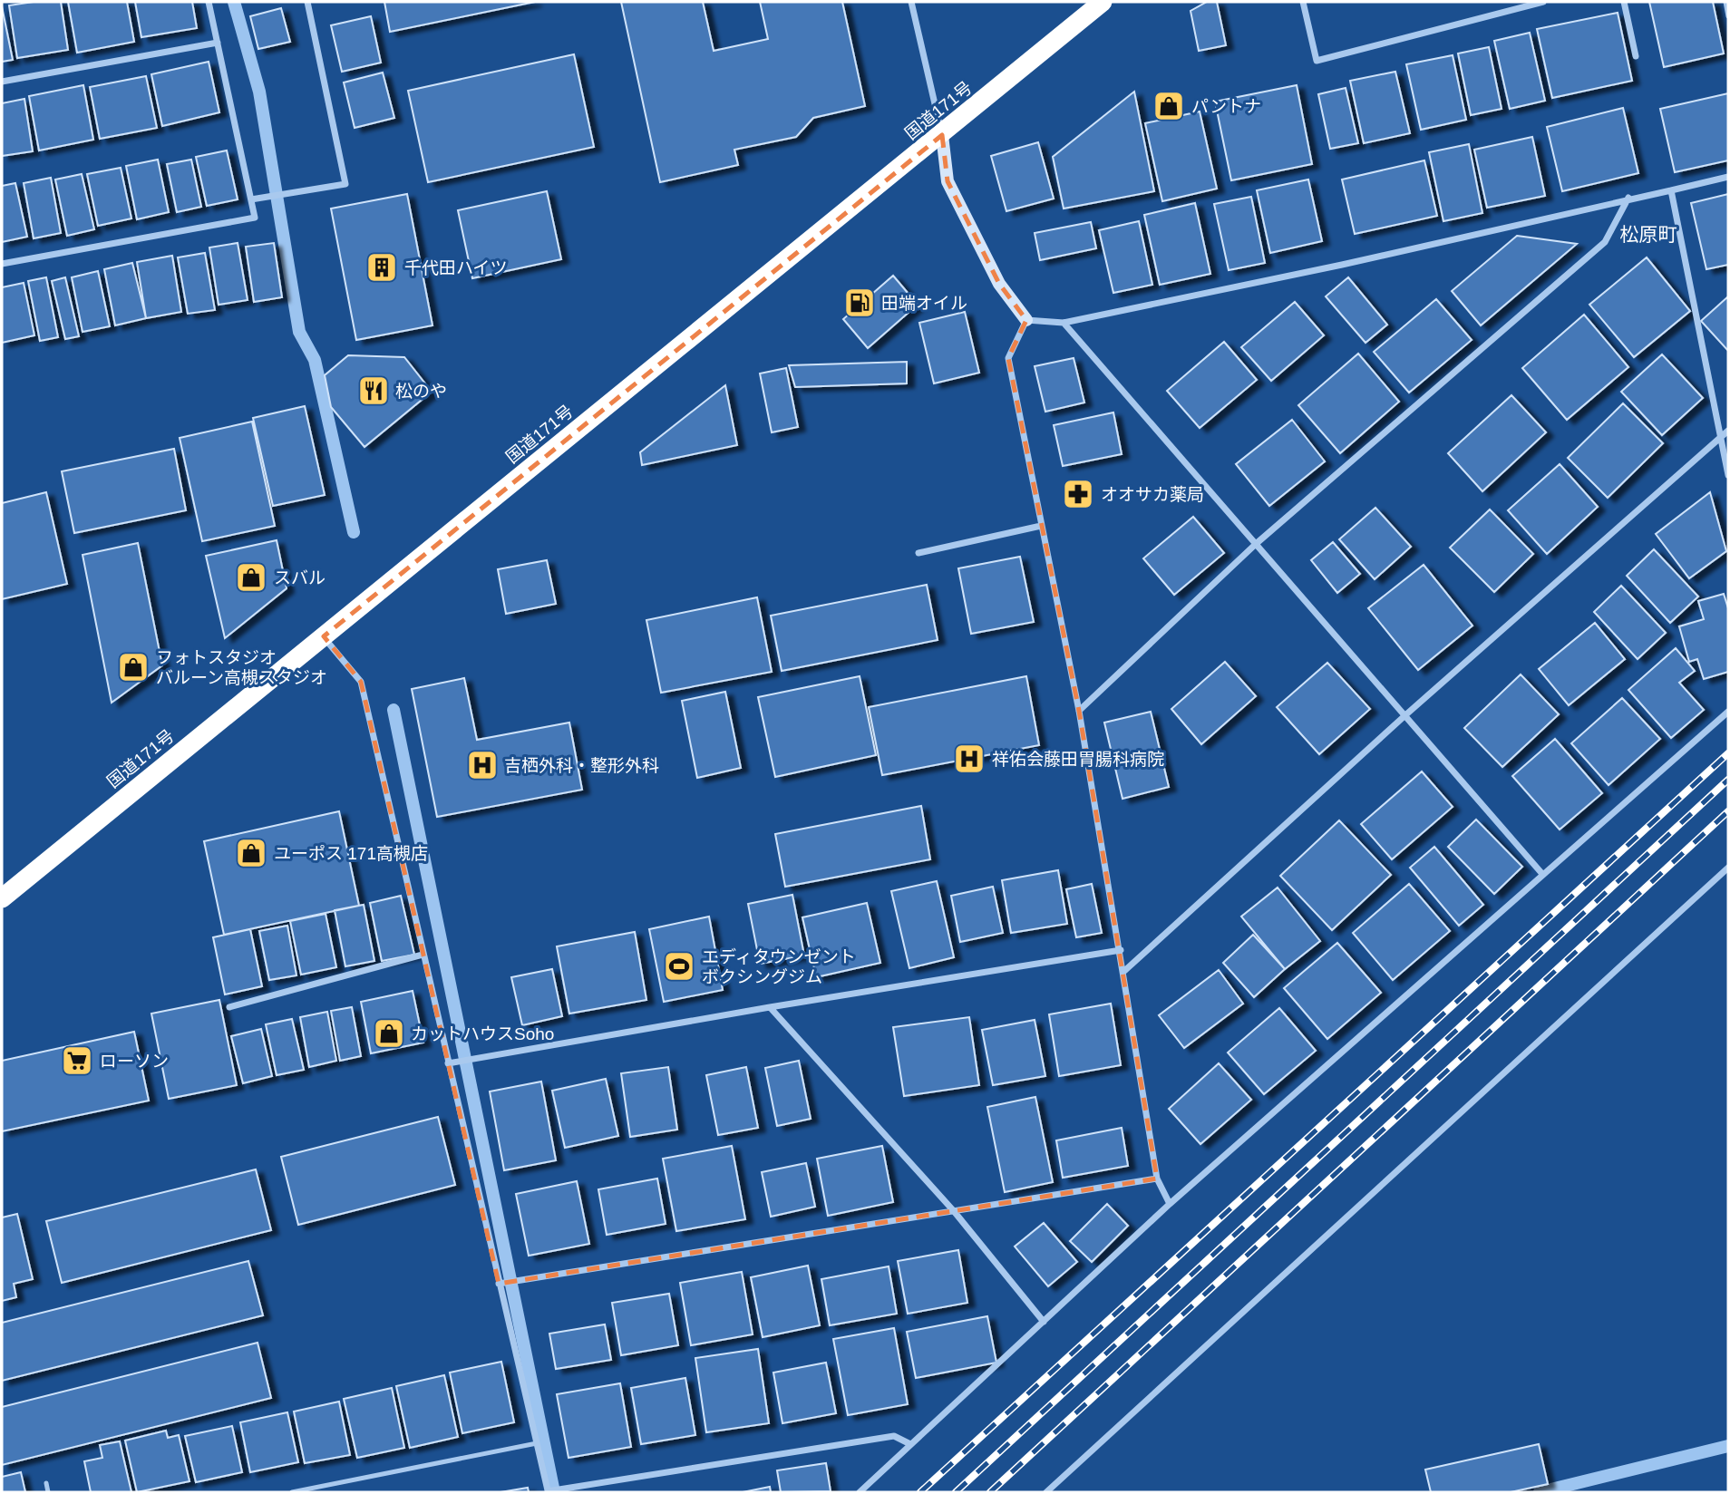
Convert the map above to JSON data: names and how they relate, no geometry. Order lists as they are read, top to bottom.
{
  "streets": {
    "highway": ["国道171号"]
  },
  "districts": ["松原町"],
  "places": {
    "shop": [
      "パントナ",
      "スバル",
      "フォトスタジオ バルーン高槻スタジオ",
      "ユーポス 171高槻店",
      "カットハウスSoho"
    ],
    "building": ["千代田ハイツ"],
    "fuel station": ["田端オイル"],
    "restaurant": ["松のや"],
    "pharmacy": ["オオサカ薬局"],
    "hospital": ["祥佑会藤田胃腸科病院", "吉栖外科・整形外科"],
    "sports": ["エディタウンゼント ボクシングジム"],
    "supermarket": ["ローソン"]
  }
}
